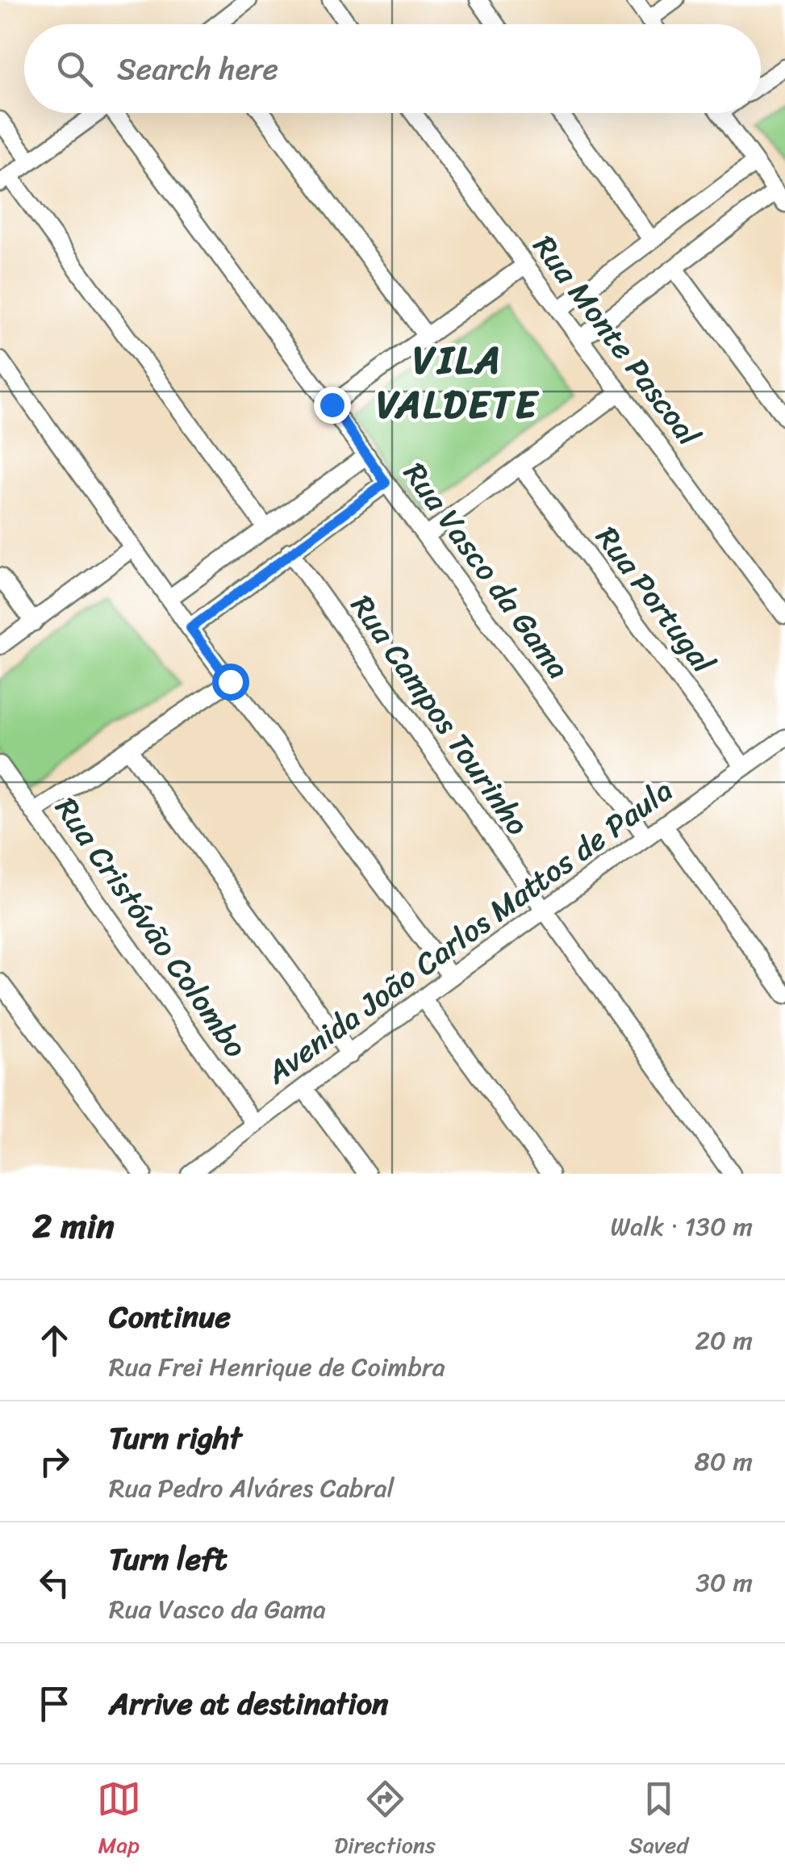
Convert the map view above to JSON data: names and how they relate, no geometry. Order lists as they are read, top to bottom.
{
  "streets": {
    "street": [
      "Rua Monte Pascoal",
      "Rua Vasco da Gama",
      "Rua Portugal",
      "Rua Campos Tourinho",
      "Rua Cristóvão Colombo",
      "Avenida João Carlos Mattos de Paula"
    ]
  },
  "crossings": [
    ["Rua Vasco da Gama", "Avenida João Carlos Mattos de Paula"],
    ["Rua Portugal", "Avenida João Carlos Mattos de Paula"],
    ["Rua Campos Tourinho", "Avenida João Carlos Mattos de Paula"],
    ["Rua Cristóvão Colombo", "Avenida João Carlos Mattos de Paula"]
  ],
  "districts": ["VILA VALDETE"],
  "page": {
    "search": "Search here",
    "heading": ["2 min", "Walk · 130 m"],
    "list": [
      ["Continue", "Rua Frei Henrique de Coimbra", "20 m"],
      ["Turn right", "Rua Pedro Alváres Cabral", "80 m"],
      ["Turn left", "Rua Vasco da Gama", "30 m"],
      "Arrive at destination"
    ],
    "nav": ["Map", "Directions", "Saved"]
  }
}
